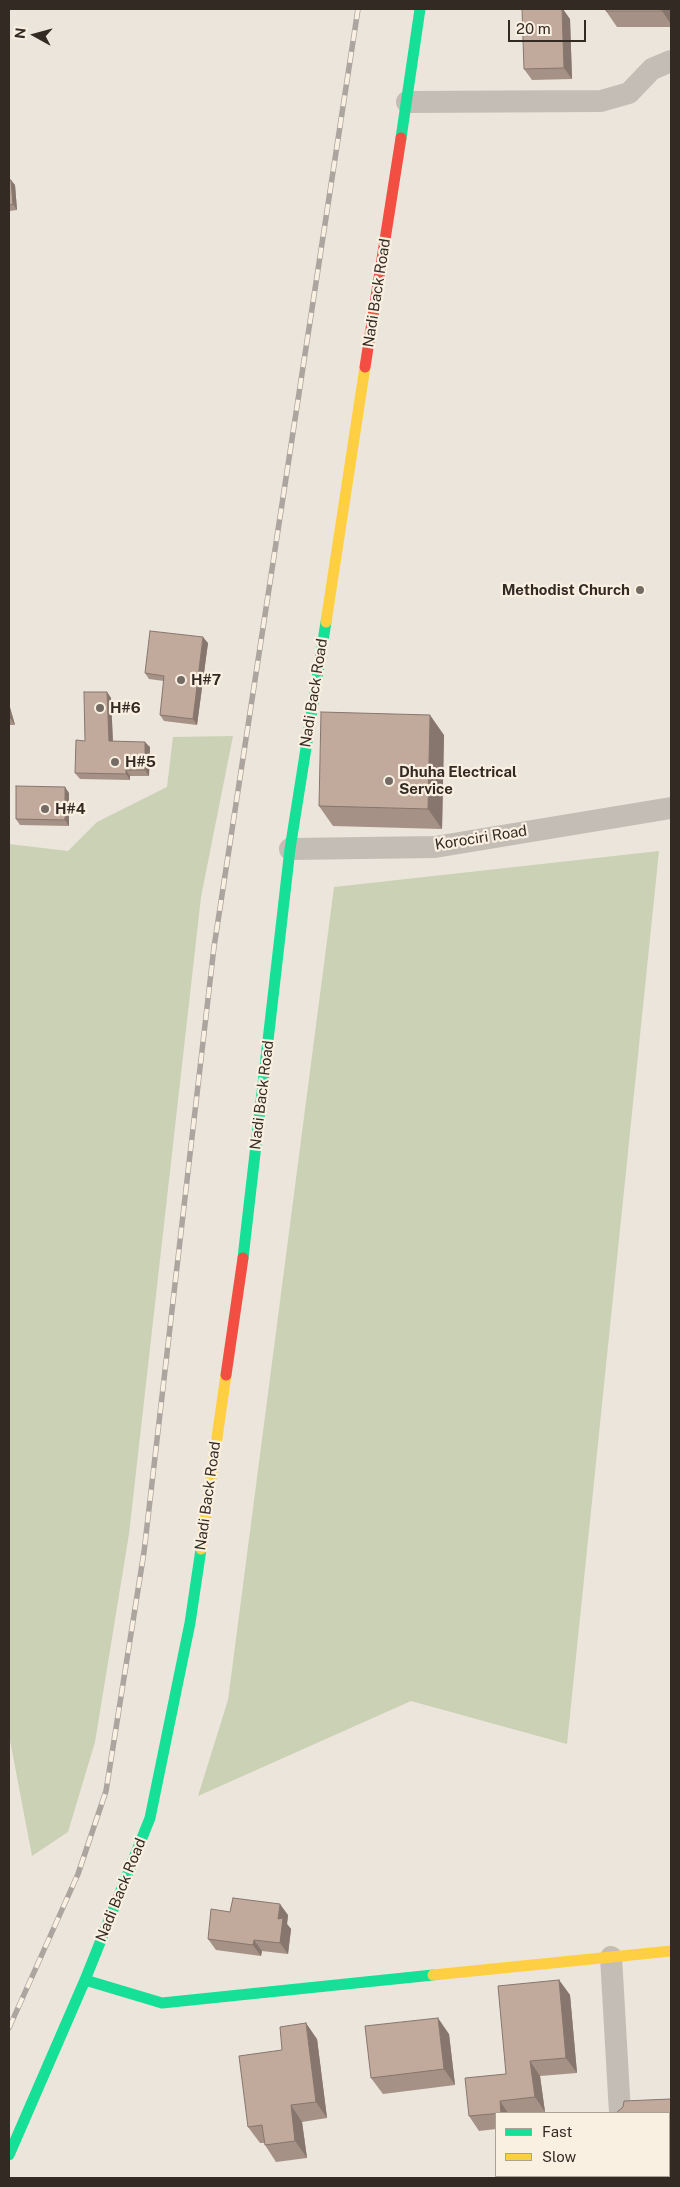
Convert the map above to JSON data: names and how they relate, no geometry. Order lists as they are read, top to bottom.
{
  "streets": {
    "main road": ["Nadi Back Road"],
    "street": ["Korociri Road"]
  },
  "crossings": [
    ["Nadi Back Road", "Korociri Road"]
  ],
  "places": [
    "Methodist Church",
    "H#7",
    "H#6",
    "H#5",
    "Dhuha Electrical Service",
    "H#4"
  ],
  "legend": ["Fast", "Slow"],
  "scale_bar": "20 m",
  "north": "left"
}
